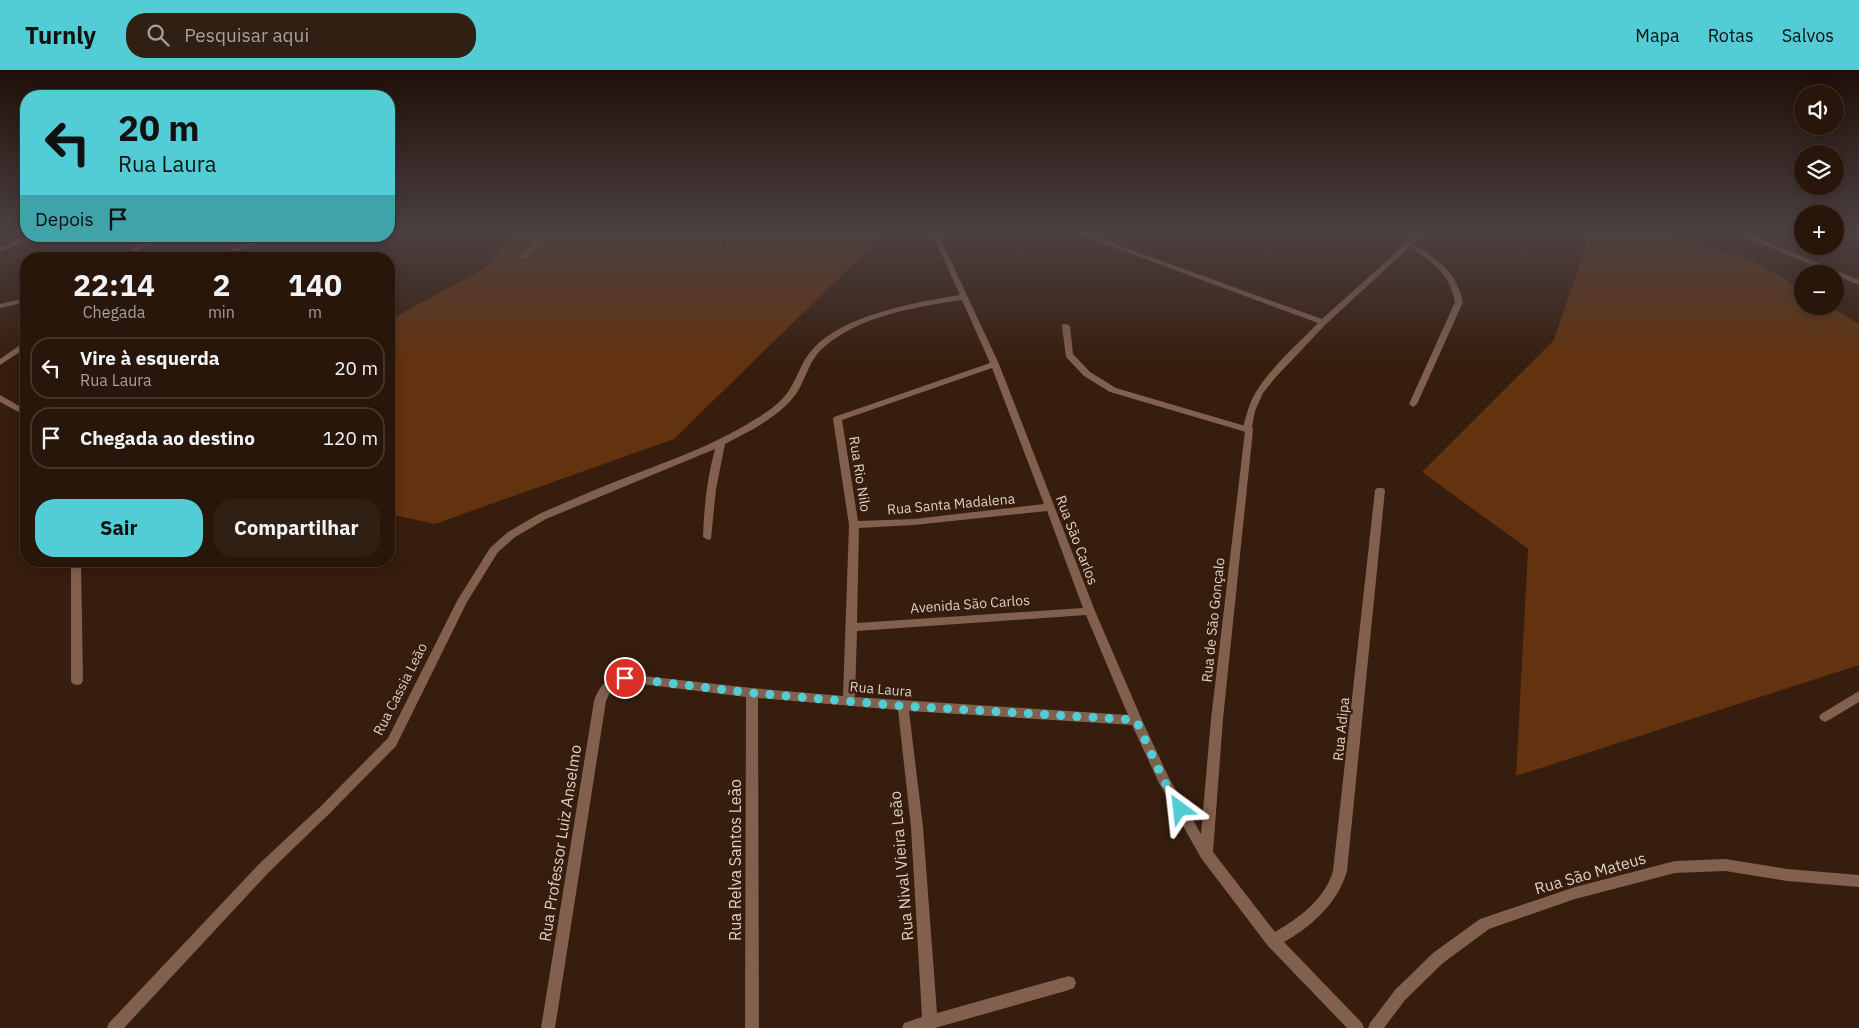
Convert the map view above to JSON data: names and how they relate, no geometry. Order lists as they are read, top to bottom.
{
  "streets": {
    "street": [
      "Rua Rio Nilo",
      "Rua Santa Madalena",
      "Rua São Carlos",
      "Avenida São Carlos",
      "Rua de São Gonçalo",
      "Rua Cassia Leão",
      "Rua Laura",
      "Rua Adipa",
      "Rua Professor Luiz Anselmo",
      "Rua Relva Santos Leão",
      "Rua Nival Vieira Leão",
      "Rua São Mateus"
    ]
  },
  "crossings": [
    ["Rua Rio Nilo", "Rua Santa Madalena"],
    ["Rua Rio Nilo", "Rua São Carlos"],
    ["Rua Rio Nilo", "Avenida São Carlos"],
    ["Rua Rio Nilo", "Rua Laura"],
    ["Rua Santa Madalena", "Rua São Carlos"],
    ["Rua São Carlos", "Avenida São Carlos"],
    ["Rua São Carlos", "Rua de São Gonçalo"],
    ["Rua São Carlos", "Rua Cassia Leão"],
    ["Rua São Carlos", "Rua Laura"],
    ["Rua Laura", "Rua Professor Luiz Anselmo"],
    ["Rua Laura", "Rua Relva Santos Leão"],
    ["Rua Laura", "Rua Nival Vieira Leão"]
  ],
  "page": {
    "header": "Turnly",
    "search": "Pesquisar aqui",
    "nav": ["Mapa", "Rotas", "Salvos"],
    "map_buttons": ["+", "−"],
    "turn": ["20 m", "Rua Laura"],
    "then": "Depois",
    "eta": [
      "22:14",
      "Chegada",
      "2",
      "min",
      "140",
      "m"
    ],
    "list": [
      {
        "name": "Vire à esquerda",
        "note": "Rua Laura",
        "value": "20 m"
      },
      {
        "name": "Chegada ao destino",
        "value": "120 m"
      }
    ],
    "buttons": ["Sair", "Compartilhar"]
  }
}
